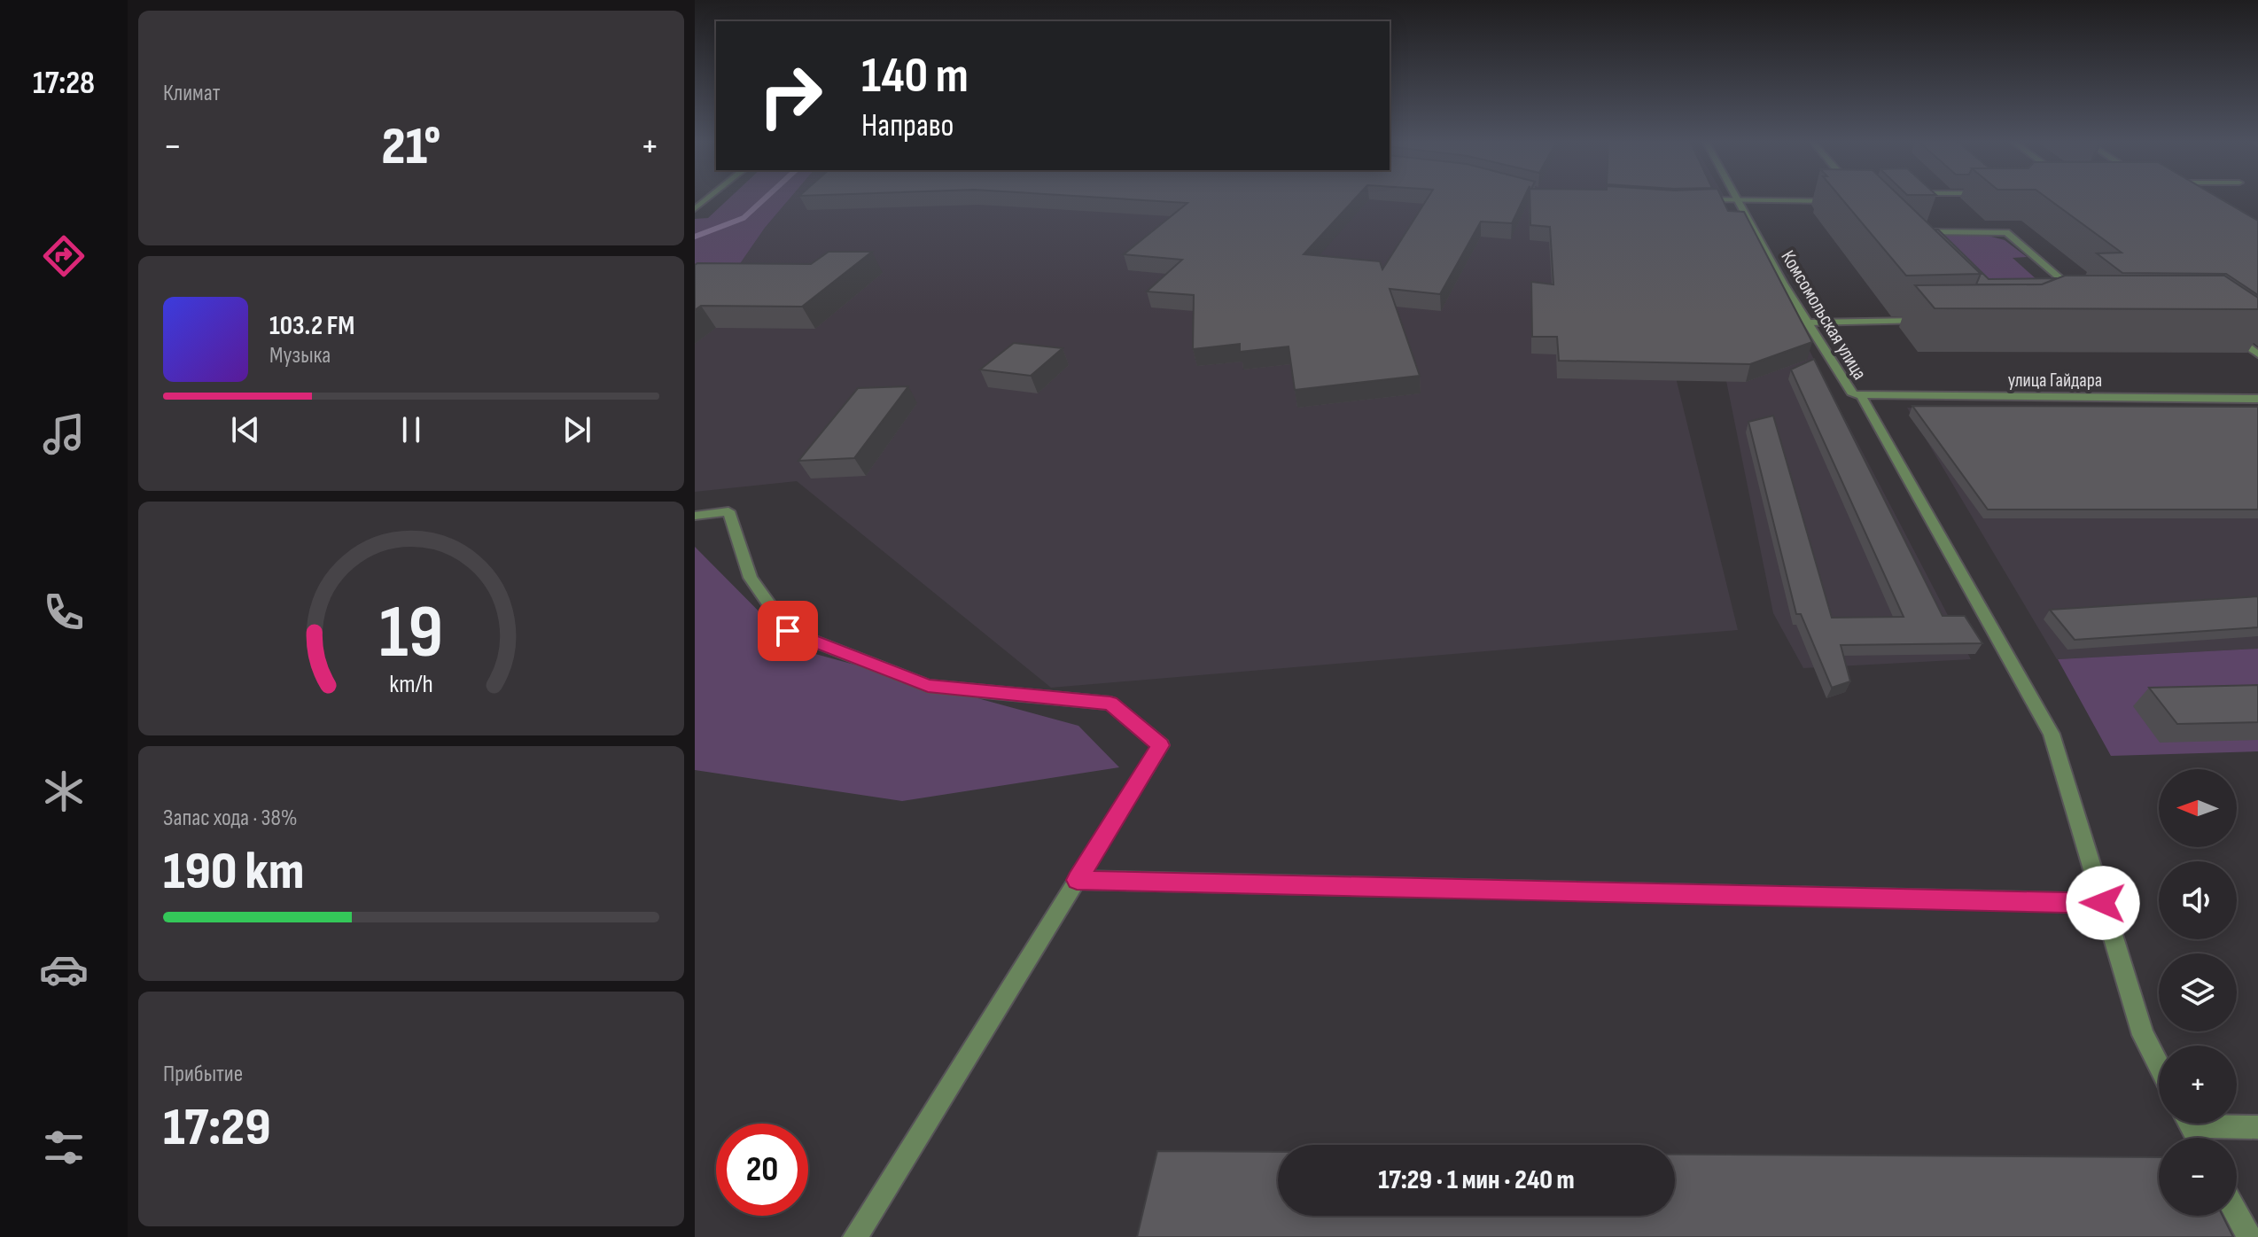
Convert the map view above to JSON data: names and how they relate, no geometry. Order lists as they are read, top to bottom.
{
  "streets": {
    "street": ["Комсомольская улица", "улица Гайдара"]
  },
  "crossings": [
    ["Комсомольская улица", "улица Гайдара"]
  ],
  "north": "left",
  "page": {
    "tabs": "17:28",
    "tile": [
      "Климат",
      ["Запас хода · 38%", "190 km"],
      ["Прибытие", "17:29"]
    ],
    "turn": ["140 m", "Направо"],
    "heat": ["−", "21°", "+"],
    "song": ["103.2 FM", "Музыка"],
    "map_buttons": ["+", "−"],
    "limit": "20",
    "trip": "17:29 · 1 мин · 240 m",
    "gauge": ["19", "km/h"]
  }
}
